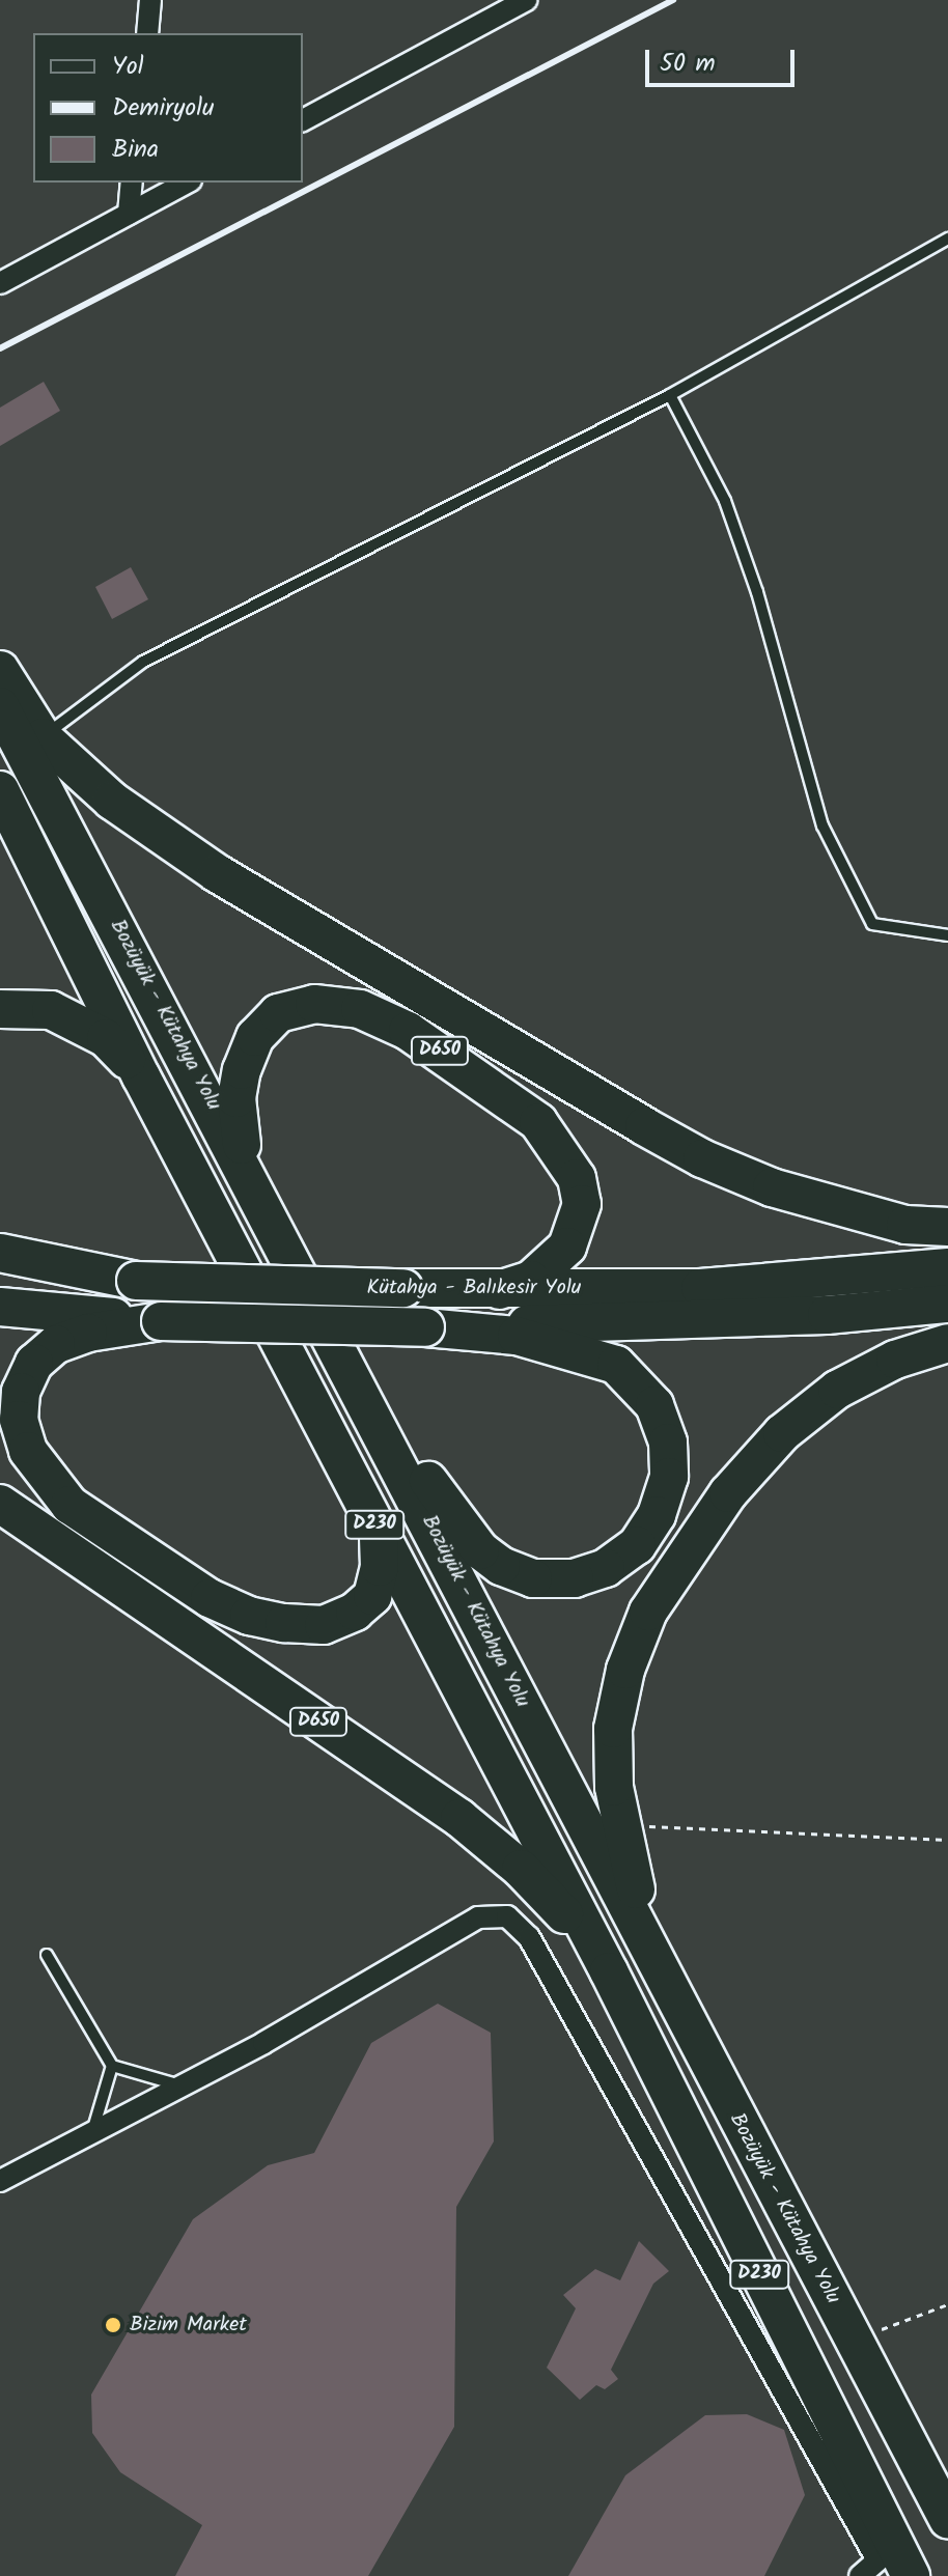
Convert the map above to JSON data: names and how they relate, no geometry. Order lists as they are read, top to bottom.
{
  "streets": {
    "highway": [
      "Bozüyük - Kütahya Yolu",
      "D650",
      "Kütahya - Balıkesir Yolu",
      "D230"
    ]
  },
  "crossings": [
    ["Bozüyük - Kütahya Yolu", "D650"],
    ["Bozüyük - Kütahya Yolu", "D230"],
    ["D650", "Kütahya - Balıkesir Yolu"],
    ["D650", "D230"]
  ],
  "places": ["Bizim Market"],
  "legend": ["Yol", "Demiryolu", "Bina"],
  "scale_bar": "50 m"
}
